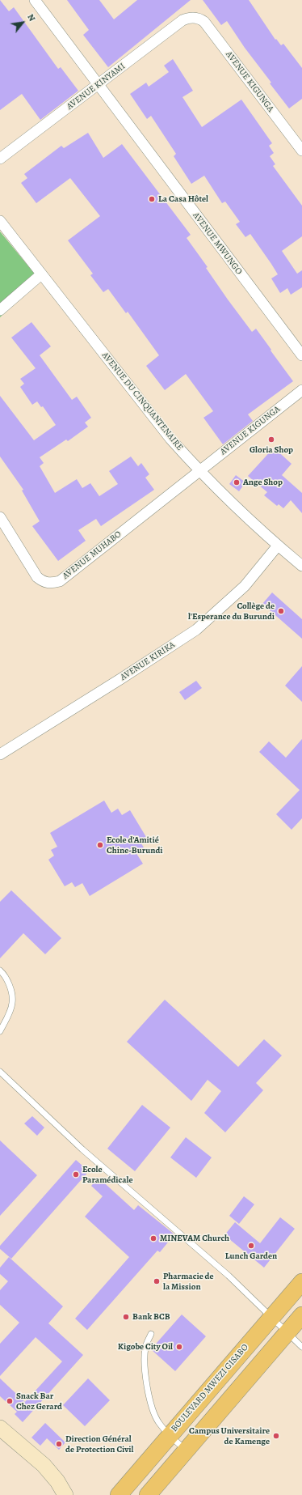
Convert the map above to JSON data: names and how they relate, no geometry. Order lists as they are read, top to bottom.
{
  "streets": {
    "main road": ["BOULEVARD MWEZI GISABO"],
    "street": [
      "AVENUE KIGUNGA",
      "AVENUE KINYAMI",
      "AVENUE MWUNGO",
      "AVENUE DU CINQUANTENAIRE",
      "AVENUE MUHABO",
      "AVENUE KIRIKA"
    ]
  },
  "crossings": [
    ["AVENUE KIGUNGA", "AVENUE KINYAMI"],
    ["AVENUE KIGUNGA", "AVENUE DU CINQUANTENAIRE"],
    ["AVENUE KIGUNGA", "AVENUE MUHABO"],
    ["AVENUE KINYAMI", "AVENUE MWUNGO"],
    ["AVENUE DU CINQUANTENAIRE", "AVENUE MUHABO"],
    ["AVENUE DU CINQUANTENAIRE", "AVENUE KIRIKA"]
  ],
  "places": [
    "La Casa Hôtel",
    "Gloria Shop",
    "Ange Shop",
    "Collège de l'Esperance du Burundi",
    "Ecole d'Amitié Chine-Burundi",
    "Ecole Paramédicale",
    "MINEVAM Church",
    "Lunch Garden",
    "Pharmacie de la Mission",
    "Bank BCB",
    "Kigobe City Oil",
    "Snack Bar Chez Gerard",
    "Campus Universitaire de Kamenge",
    "Direction Général de Protection Civil"
  ],
  "north": "top right"
}
